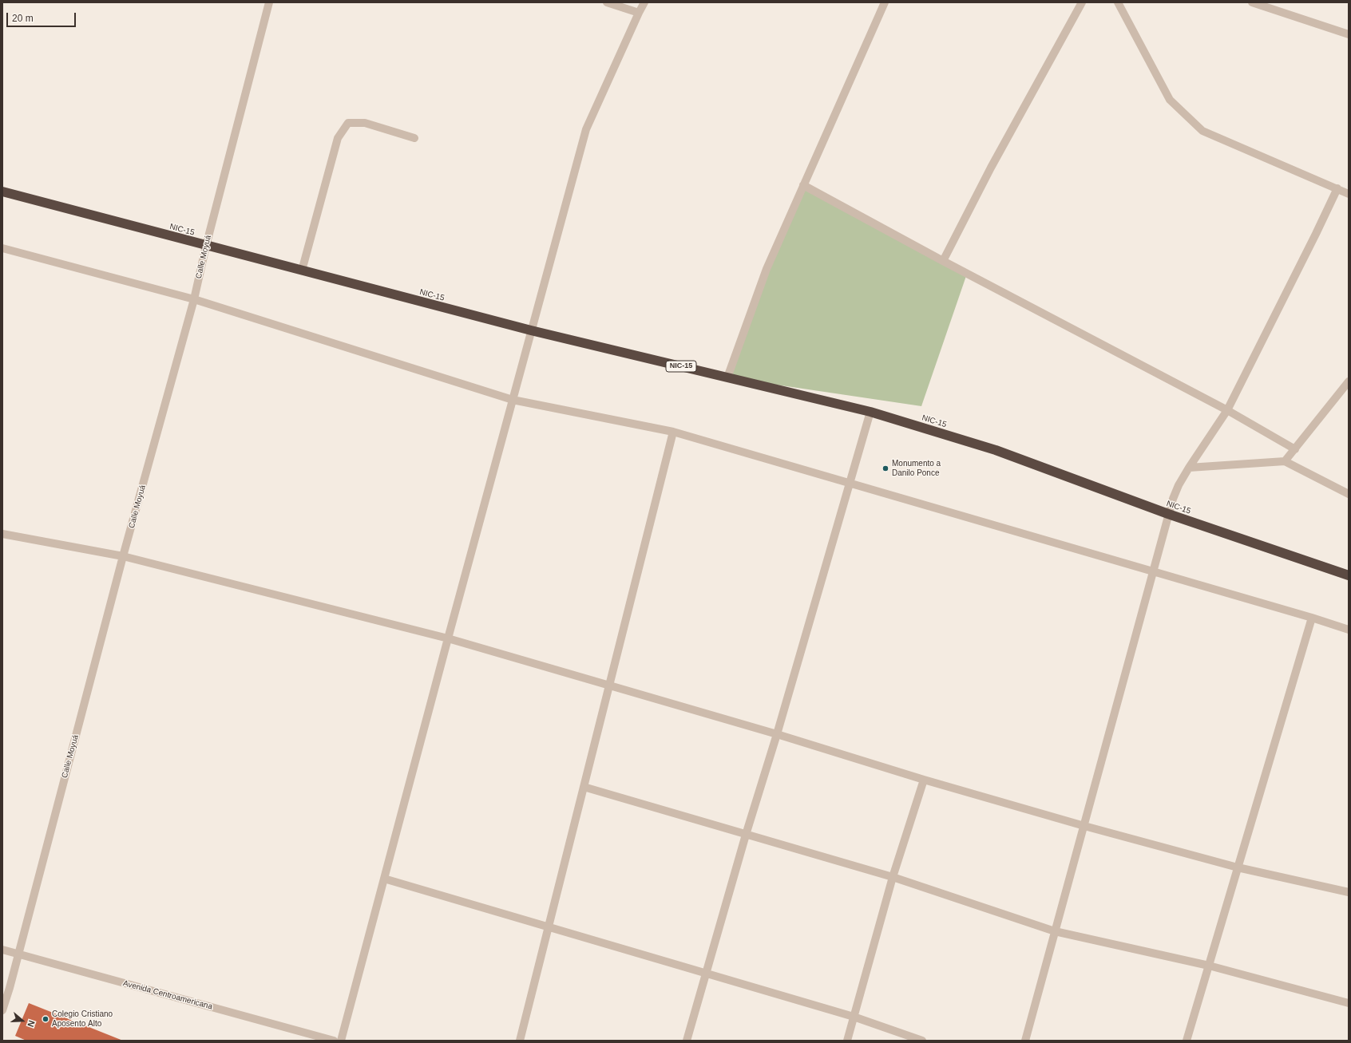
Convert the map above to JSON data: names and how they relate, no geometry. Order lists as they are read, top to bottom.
{
  "streets": {
    "highway": ["NIC-15"],
    "street": ["Calle Moyuá", "Avenida Centroamericana"]
  },
  "crossings": [
    ["NIC-15", "Calle Moyuá"],
    ["Calle Moyuá", "Avenida Centroamericana"]
  ],
  "places": ["Monumento a Danilo Ponce", "Colegio Cristiano Aposento Alto"],
  "scale_bar": "20 m",
  "north": "right"
}
